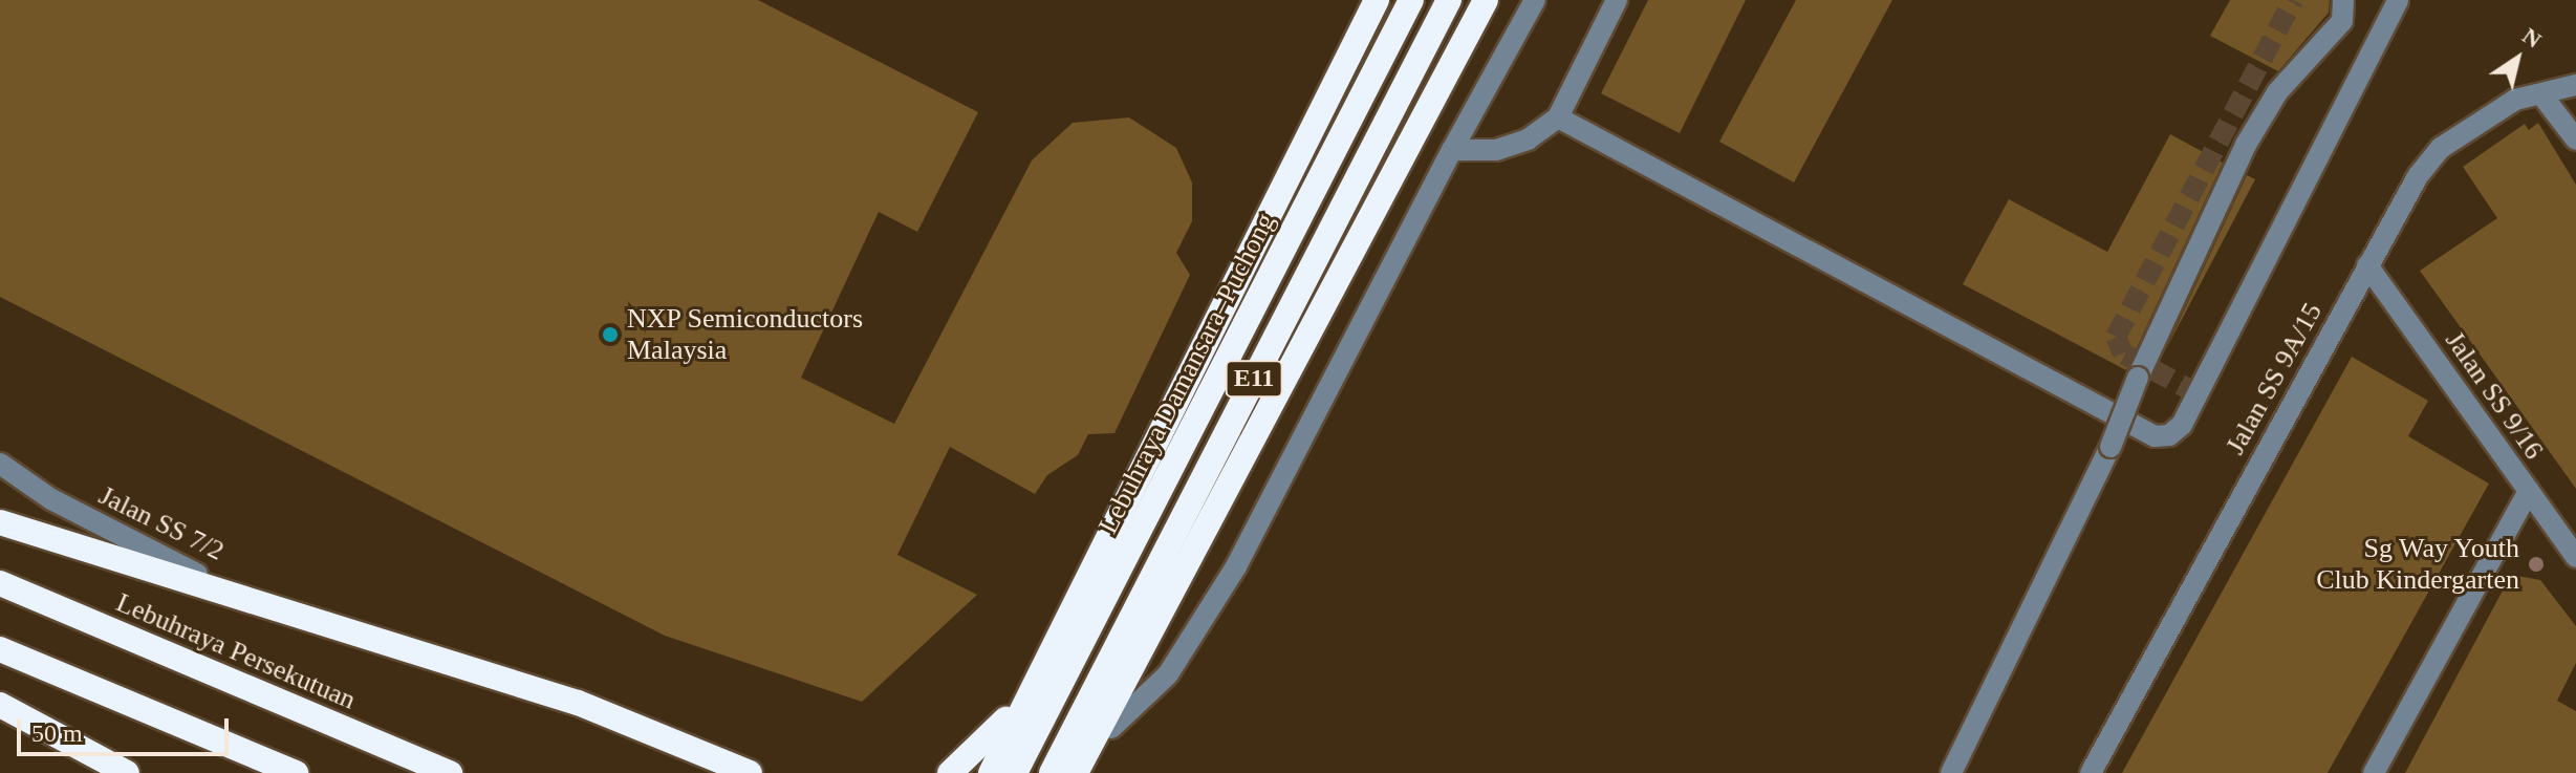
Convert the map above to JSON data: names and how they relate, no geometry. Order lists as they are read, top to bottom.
{
  "streets": {
    "highway": ["Lebuhraya Damansara–Puchong", "E11", "Lebuhraya Persekutuan"],
    "street": ["Jalan SS 9A/15", "Jalan SS 9/16", "Jalan SS 7/2"]
  },
  "crossings": [
    ["Jalan SS 9A/15", "Jalan SS 9/16"]
  ],
  "places": ["NXP Semiconductors Malaysia", "Sg Way Youth Club Kindergarten"],
  "scale_bar": "50 m",
  "north": "top right"
}
